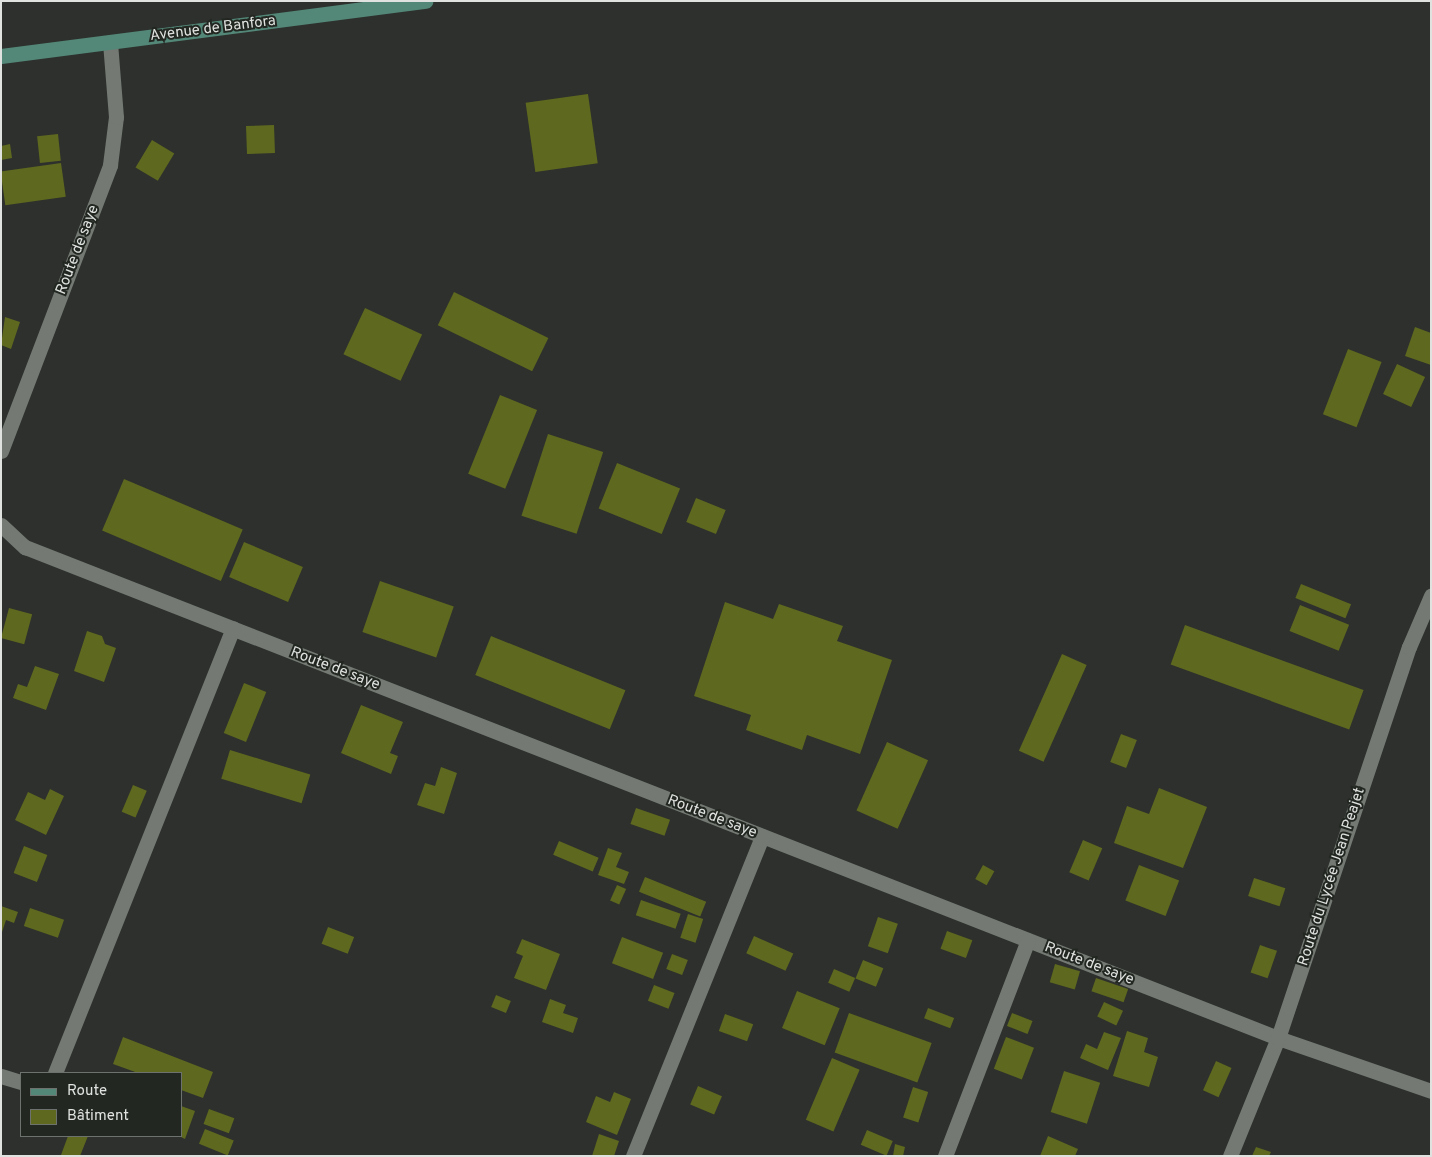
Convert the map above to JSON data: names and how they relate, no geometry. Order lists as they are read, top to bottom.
{
  "streets": {
    "main road": ["Avenue de Banfora"],
    "street": ["Route de saye", "Route du Lycée Jean Peajet"]
  },
  "crossings": [
    ["Avenue de Banfora", "Route de saye"],
    ["Route de saye", "Route du Lycée Jean Peajet"]
  ],
  "legend": ["Route", "Bâtiment"]
}
